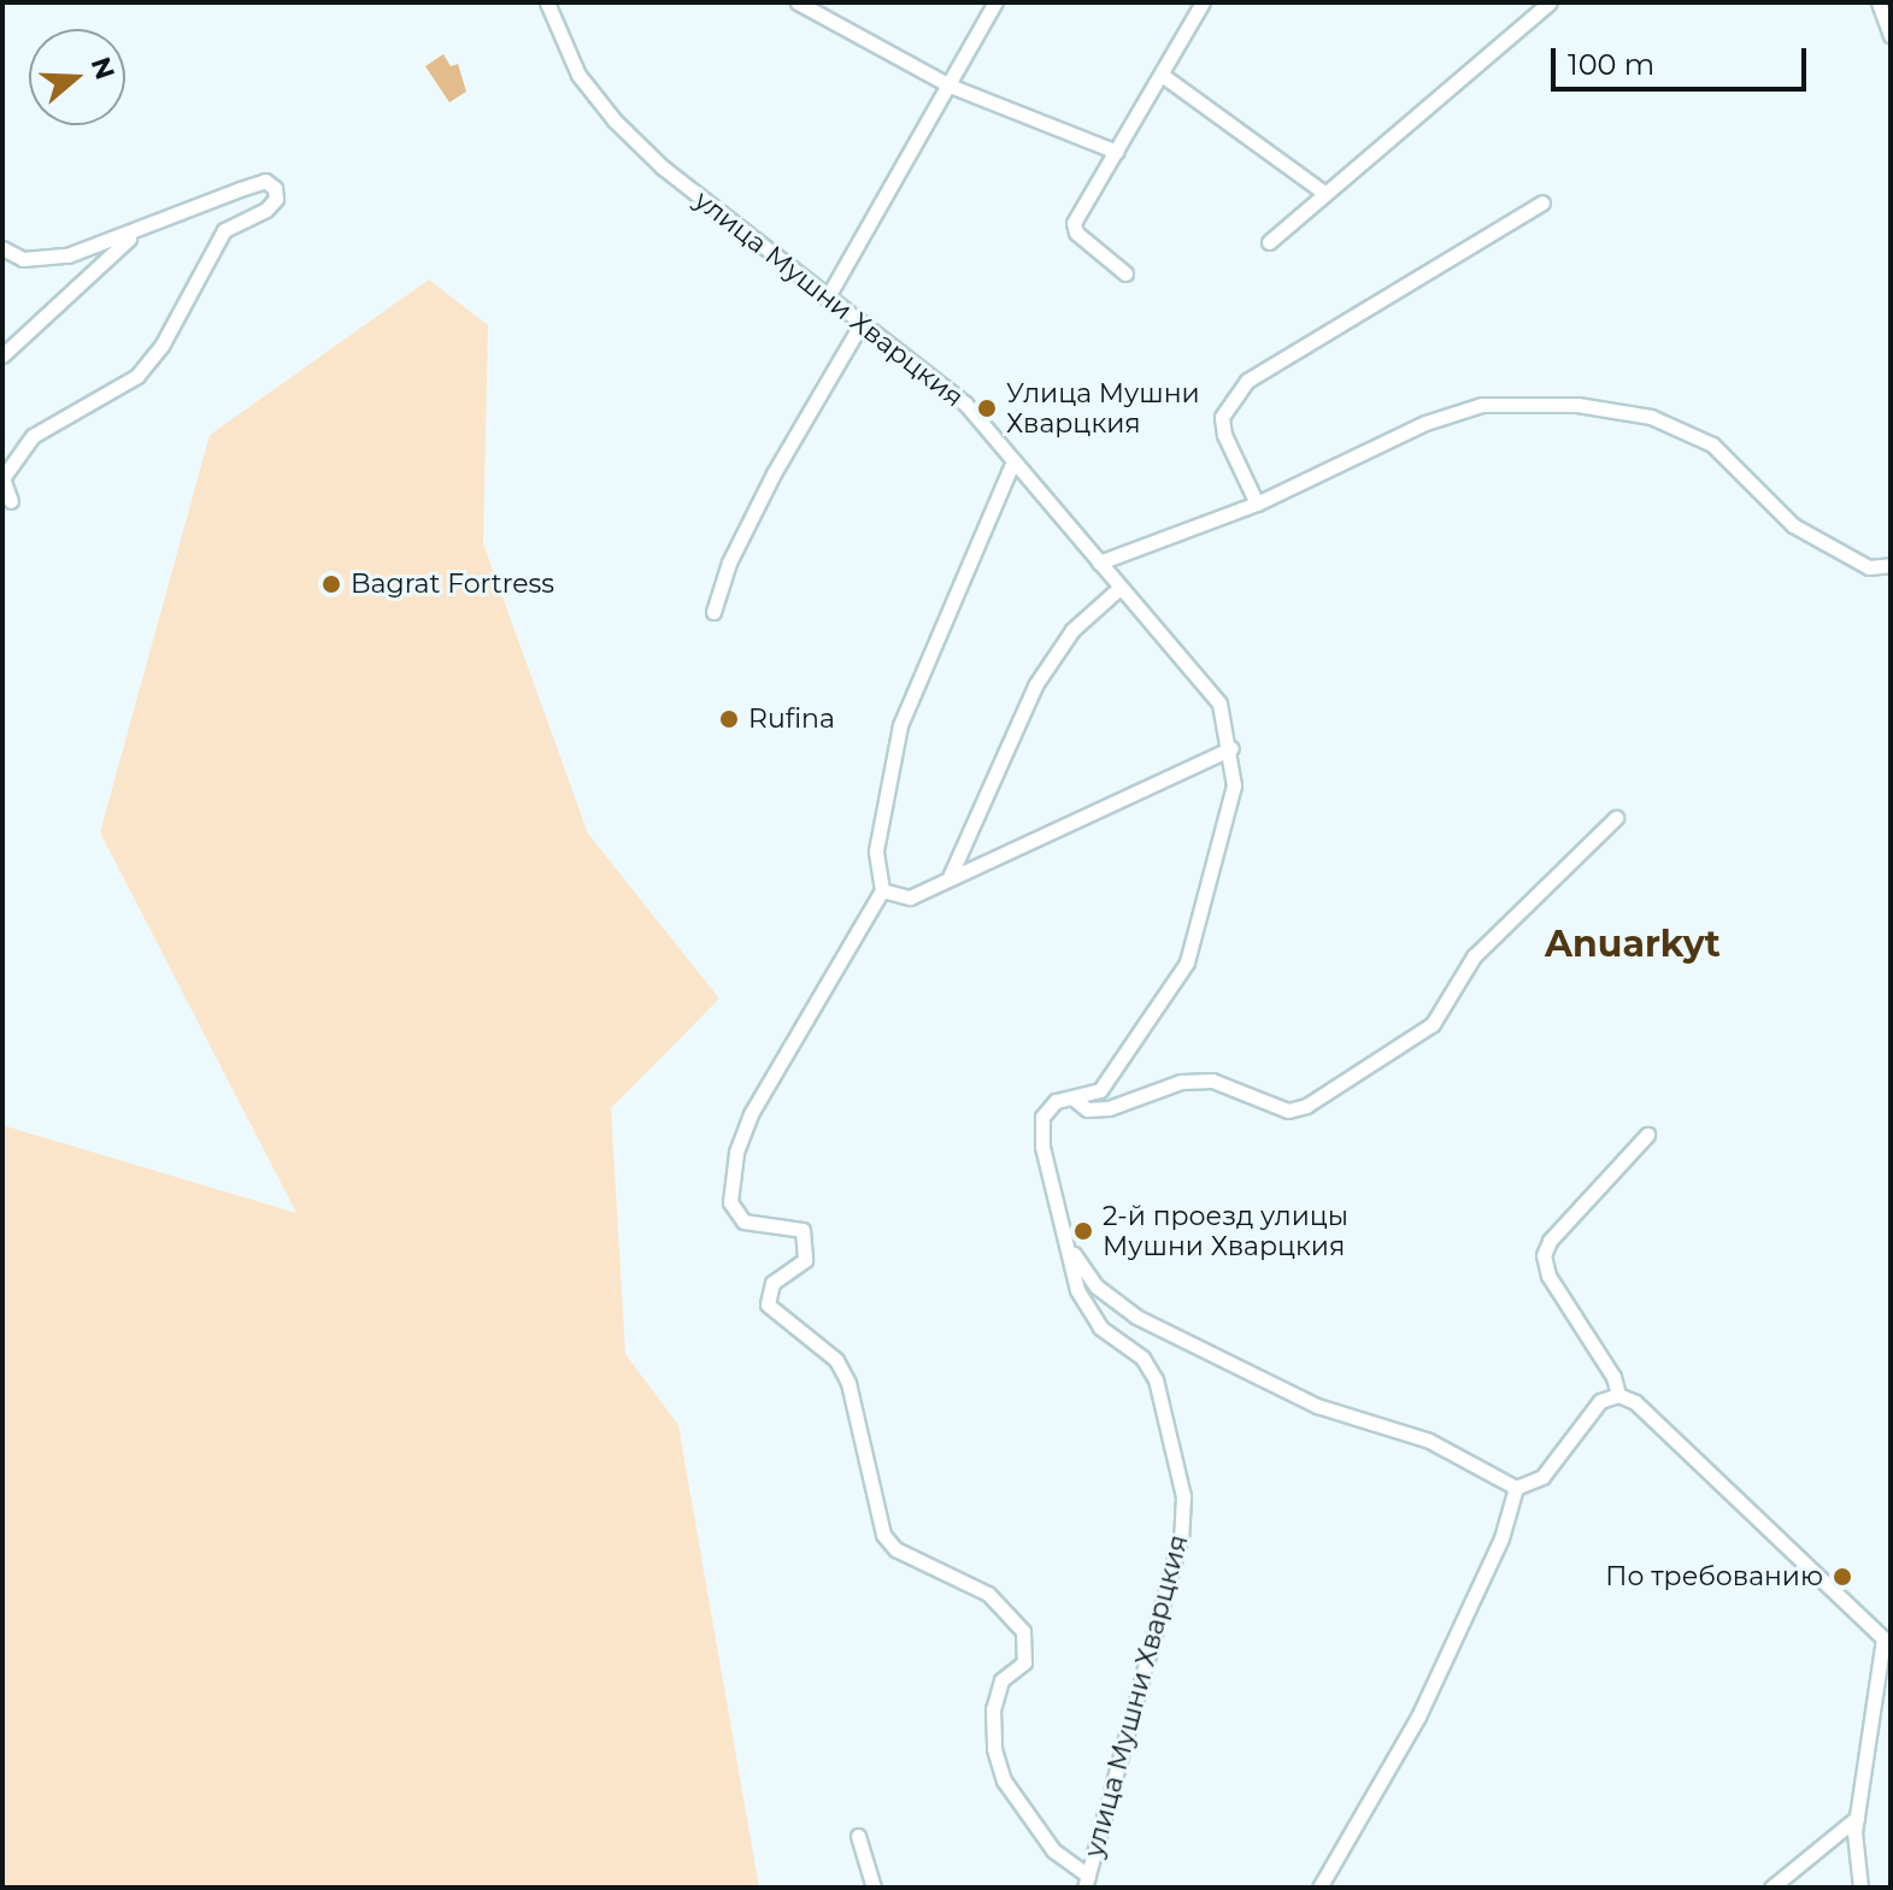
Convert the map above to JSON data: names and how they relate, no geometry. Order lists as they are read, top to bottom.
{
  "streets": {
    "street": ["улица Мушни Хварцкия"]
  },
  "districts": ["Anuarkyt"],
  "places": [
    "Улица Мушни Хварцкия",
    "Bagrat Fortress",
    "Rufina",
    "2-й проезд улицы Мушни Хварцкия",
    "По требованию"
  ],
  "scale_bar": "100 m",
  "north": "right"
}
